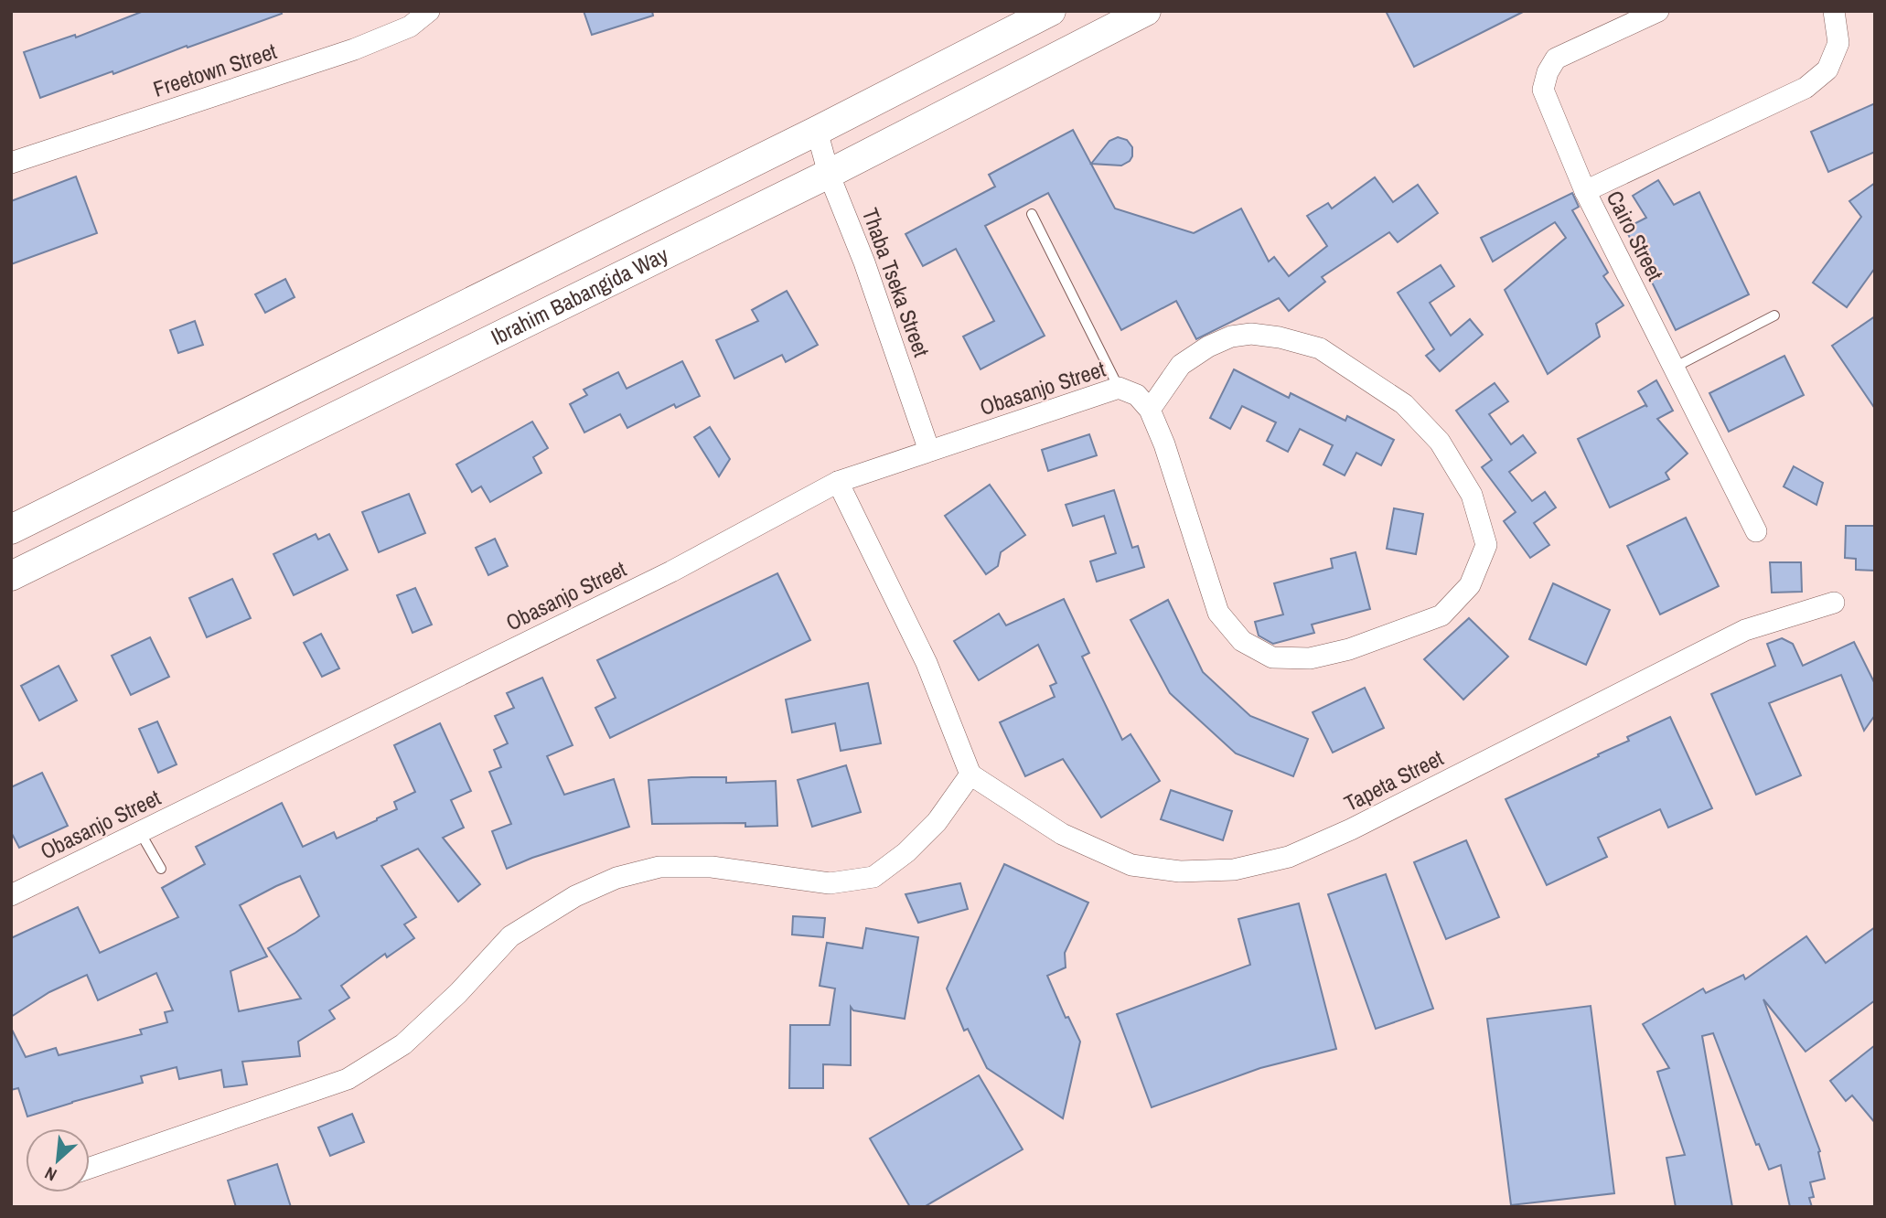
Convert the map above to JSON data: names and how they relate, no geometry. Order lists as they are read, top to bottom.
{
  "streets": {
    "main road": ["Ibrahim Babangida Way"],
    "street": [
      "Freetown Street",
      "Cairo Street",
      "Thaba Tseka Street",
      "Obasanjo Street",
      "Tapeta Street"
    ]
  },
  "crossings": [
    ["Thaba Tseka Street", "Ibrahim Babangida Way"],
    ["Thaba Tseka Street", "Obasanjo Street"]
  ],
  "north": "bottom left"
}
